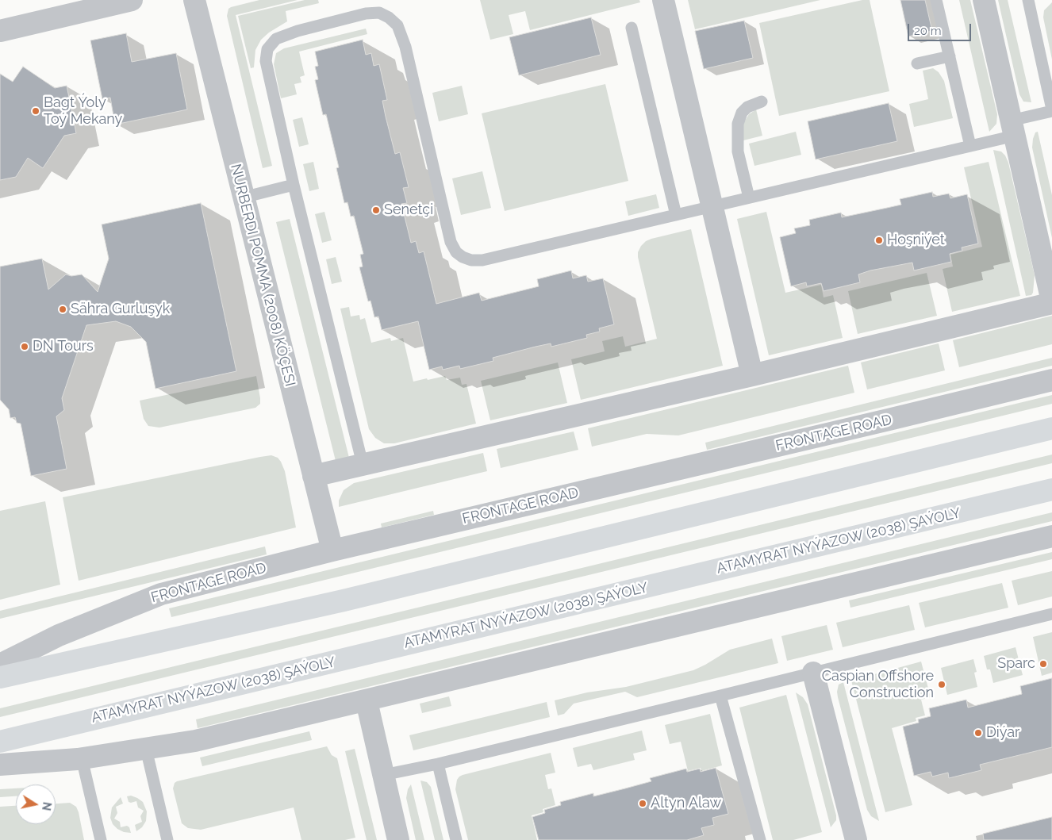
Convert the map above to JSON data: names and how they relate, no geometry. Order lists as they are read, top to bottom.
{
  "streets": {
    "main road": ["ATAMYRAT NYÝAZOW (2038) ŞAÝOLY"],
    "street": ["NURBERDI POMMA (2008) KÖÇESI", "FRONTAGE ROAD"]
  },
  "crossings": [
    ["NURBERDI POMMA (2008) KÖÇESI", "FRONTAGE ROAD"]
  ],
  "places": [
    "Bagt Ýoly Toý Mekany",
    "Senetçi",
    "Hoşniýet",
    "Sähra Gurluşyk",
    "DN Tours",
    "Sparc",
    "Caspian Offshore Construction",
    "Diýar",
    "Altyn Alaw"
  ],
  "scale_bar": "20 m",
  "north": "right"
}
